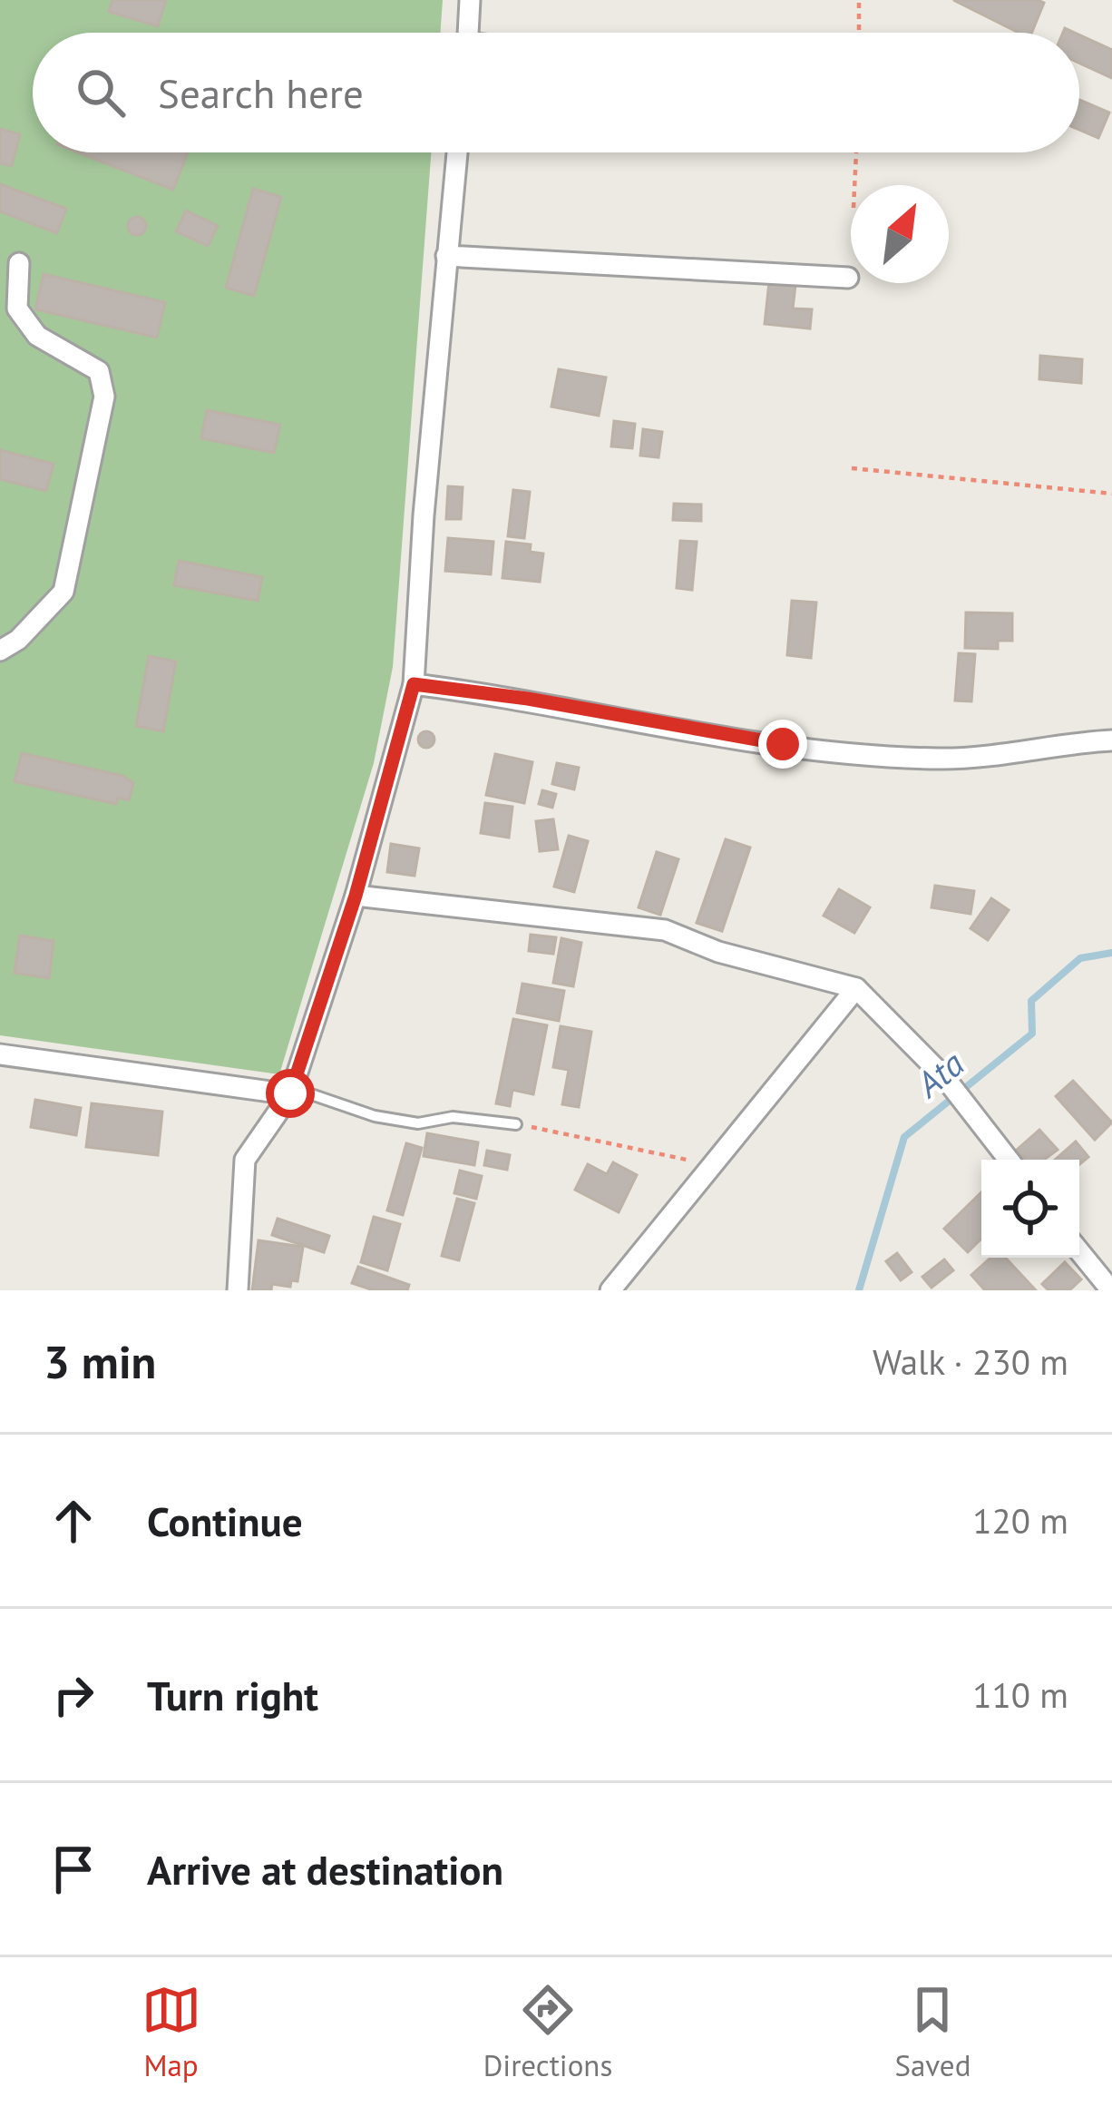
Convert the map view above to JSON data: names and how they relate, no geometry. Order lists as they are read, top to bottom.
{
  "water": ["Ata"],
  "north": "top right",
  "page": {
    "search": "Search here",
    "heading": ["3 min", "Walk · 230 m"],
    "list": [
      ["Continue", "120 m"],
      ["Turn right", "110 m"],
      "Arrive at destination"
    ],
    "nav": ["Map", "Directions", "Saved"]
  }
}
